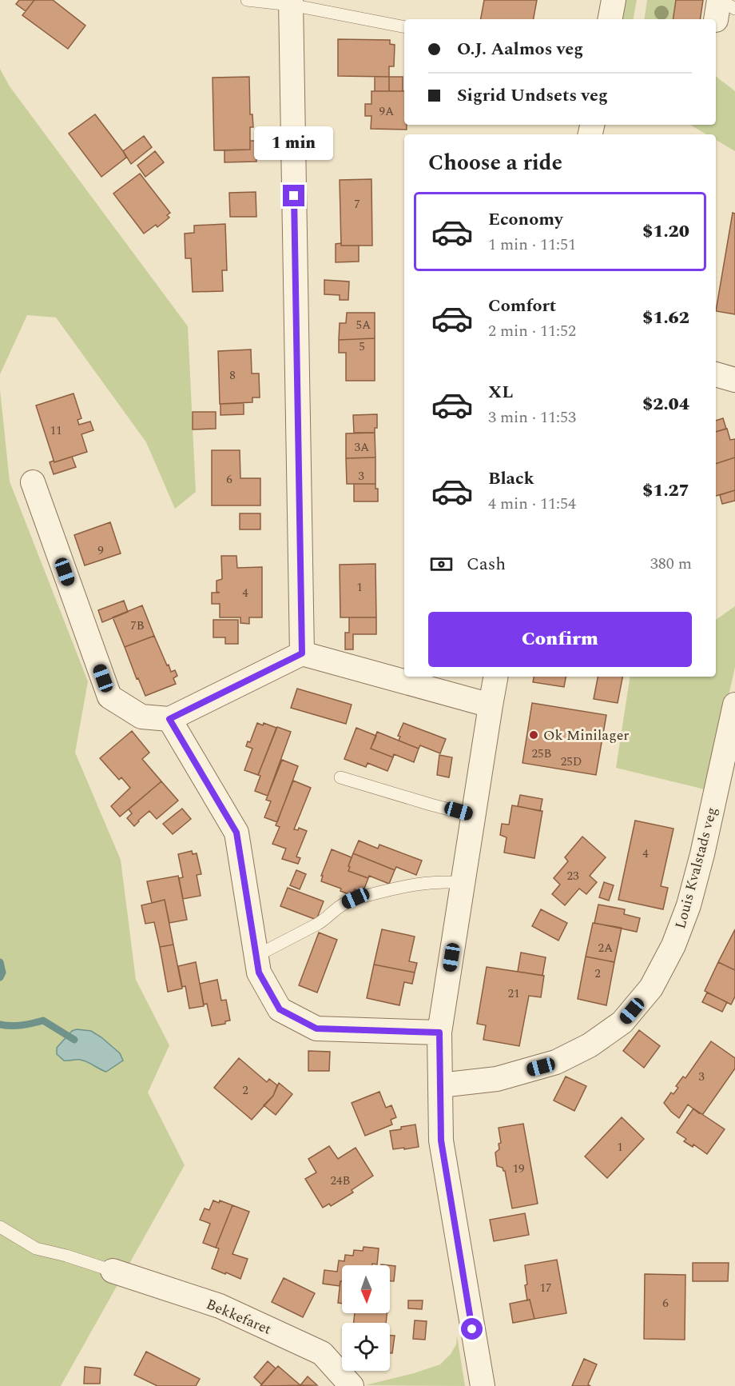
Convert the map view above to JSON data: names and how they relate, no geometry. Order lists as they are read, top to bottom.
{
  "streets": {
    "street": ["Louis Kvalstads veg", "Bekkefaret"]
  },
  "places": ["Ok Minilager"],
  "house_numbers": [
    "9A",
    "7",
    "5A",
    "5",
    "8",
    "11",
    "3A",
    "3",
    "6",
    "9",
    "1",
    "4",
    "7B",
    "25B",
    "25D",
    "4",
    "23",
    "2A",
    "2",
    "21",
    "3",
    "2",
    "1",
    "19",
    "24B",
    "17",
    "6"
  ],
  "north": "bottom",
  "page": {
    "banner": ["O.J. Aalmos veg", "Sigrid Undsets veg"],
    "bubble": "1 min",
    "heading": "Choose a ride",
    "list": [
      {
        "name": "Economy",
        "note": "1 min · 11:51",
        "value": "$1.20"
      },
      {
        "name": "Comfort",
        "note": "2 min · 11:52",
        "value": "$1.62"
      },
      {
        "name": "XL",
        "note": "3 min · 11:53",
        "value": "$2.04"
      },
      {
        "name": "Black",
        "note": "4 min · 11:54",
        "value": "$1.27"
      }
    ],
    "pay": ["Cash", "380 m"],
    "buttons": "Confirm"
  }
}
